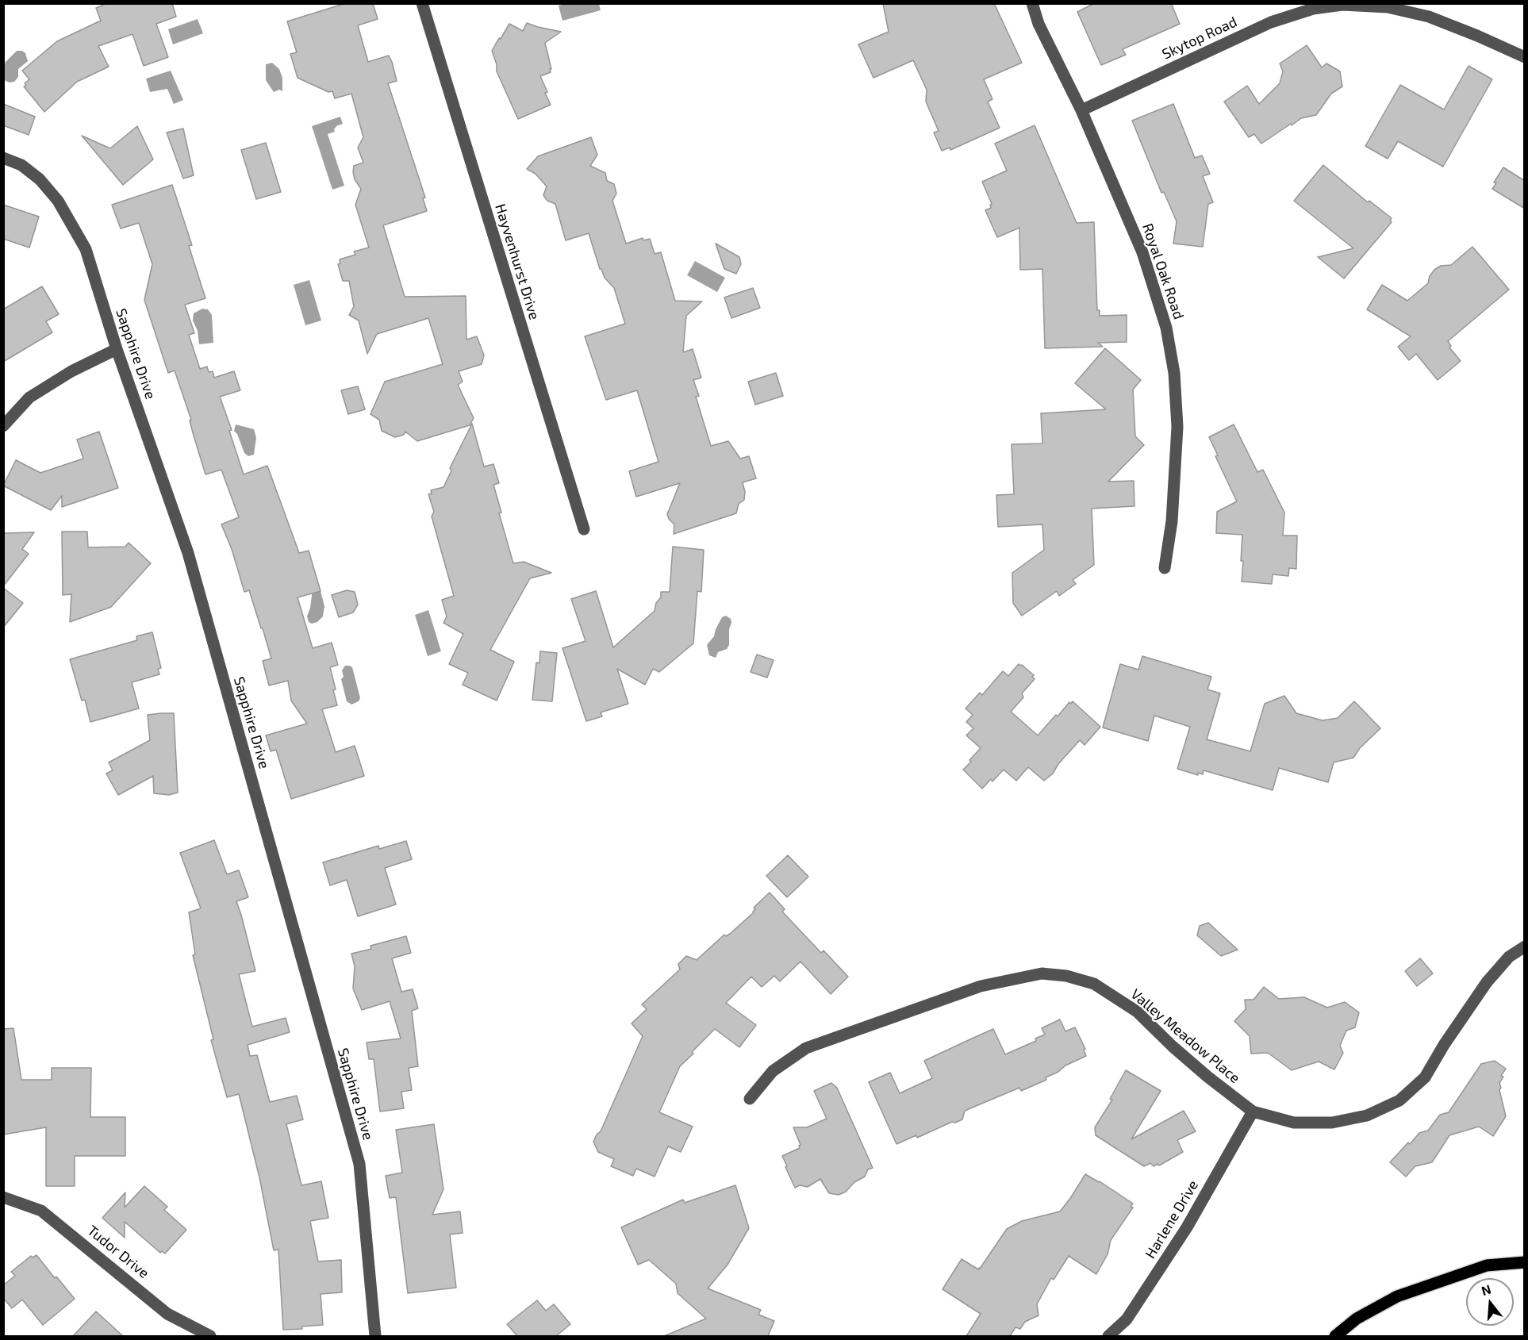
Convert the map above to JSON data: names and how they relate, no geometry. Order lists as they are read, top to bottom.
{
  "streets": {
    "street": [
      "Skytop Road",
      "Hayvenhurst Drive",
      "Royal Oak Road",
      "Sapphire Drive",
      "Valley Meadow Place",
      "Harlene Drive",
      "Tudor Drive"
    ]
  },
  "crossings": [
    ["Skytop Road", "Royal Oak Road"],
    ["Valley Meadow Place", "Harlene Drive"]
  ],
  "north": "top"
}
